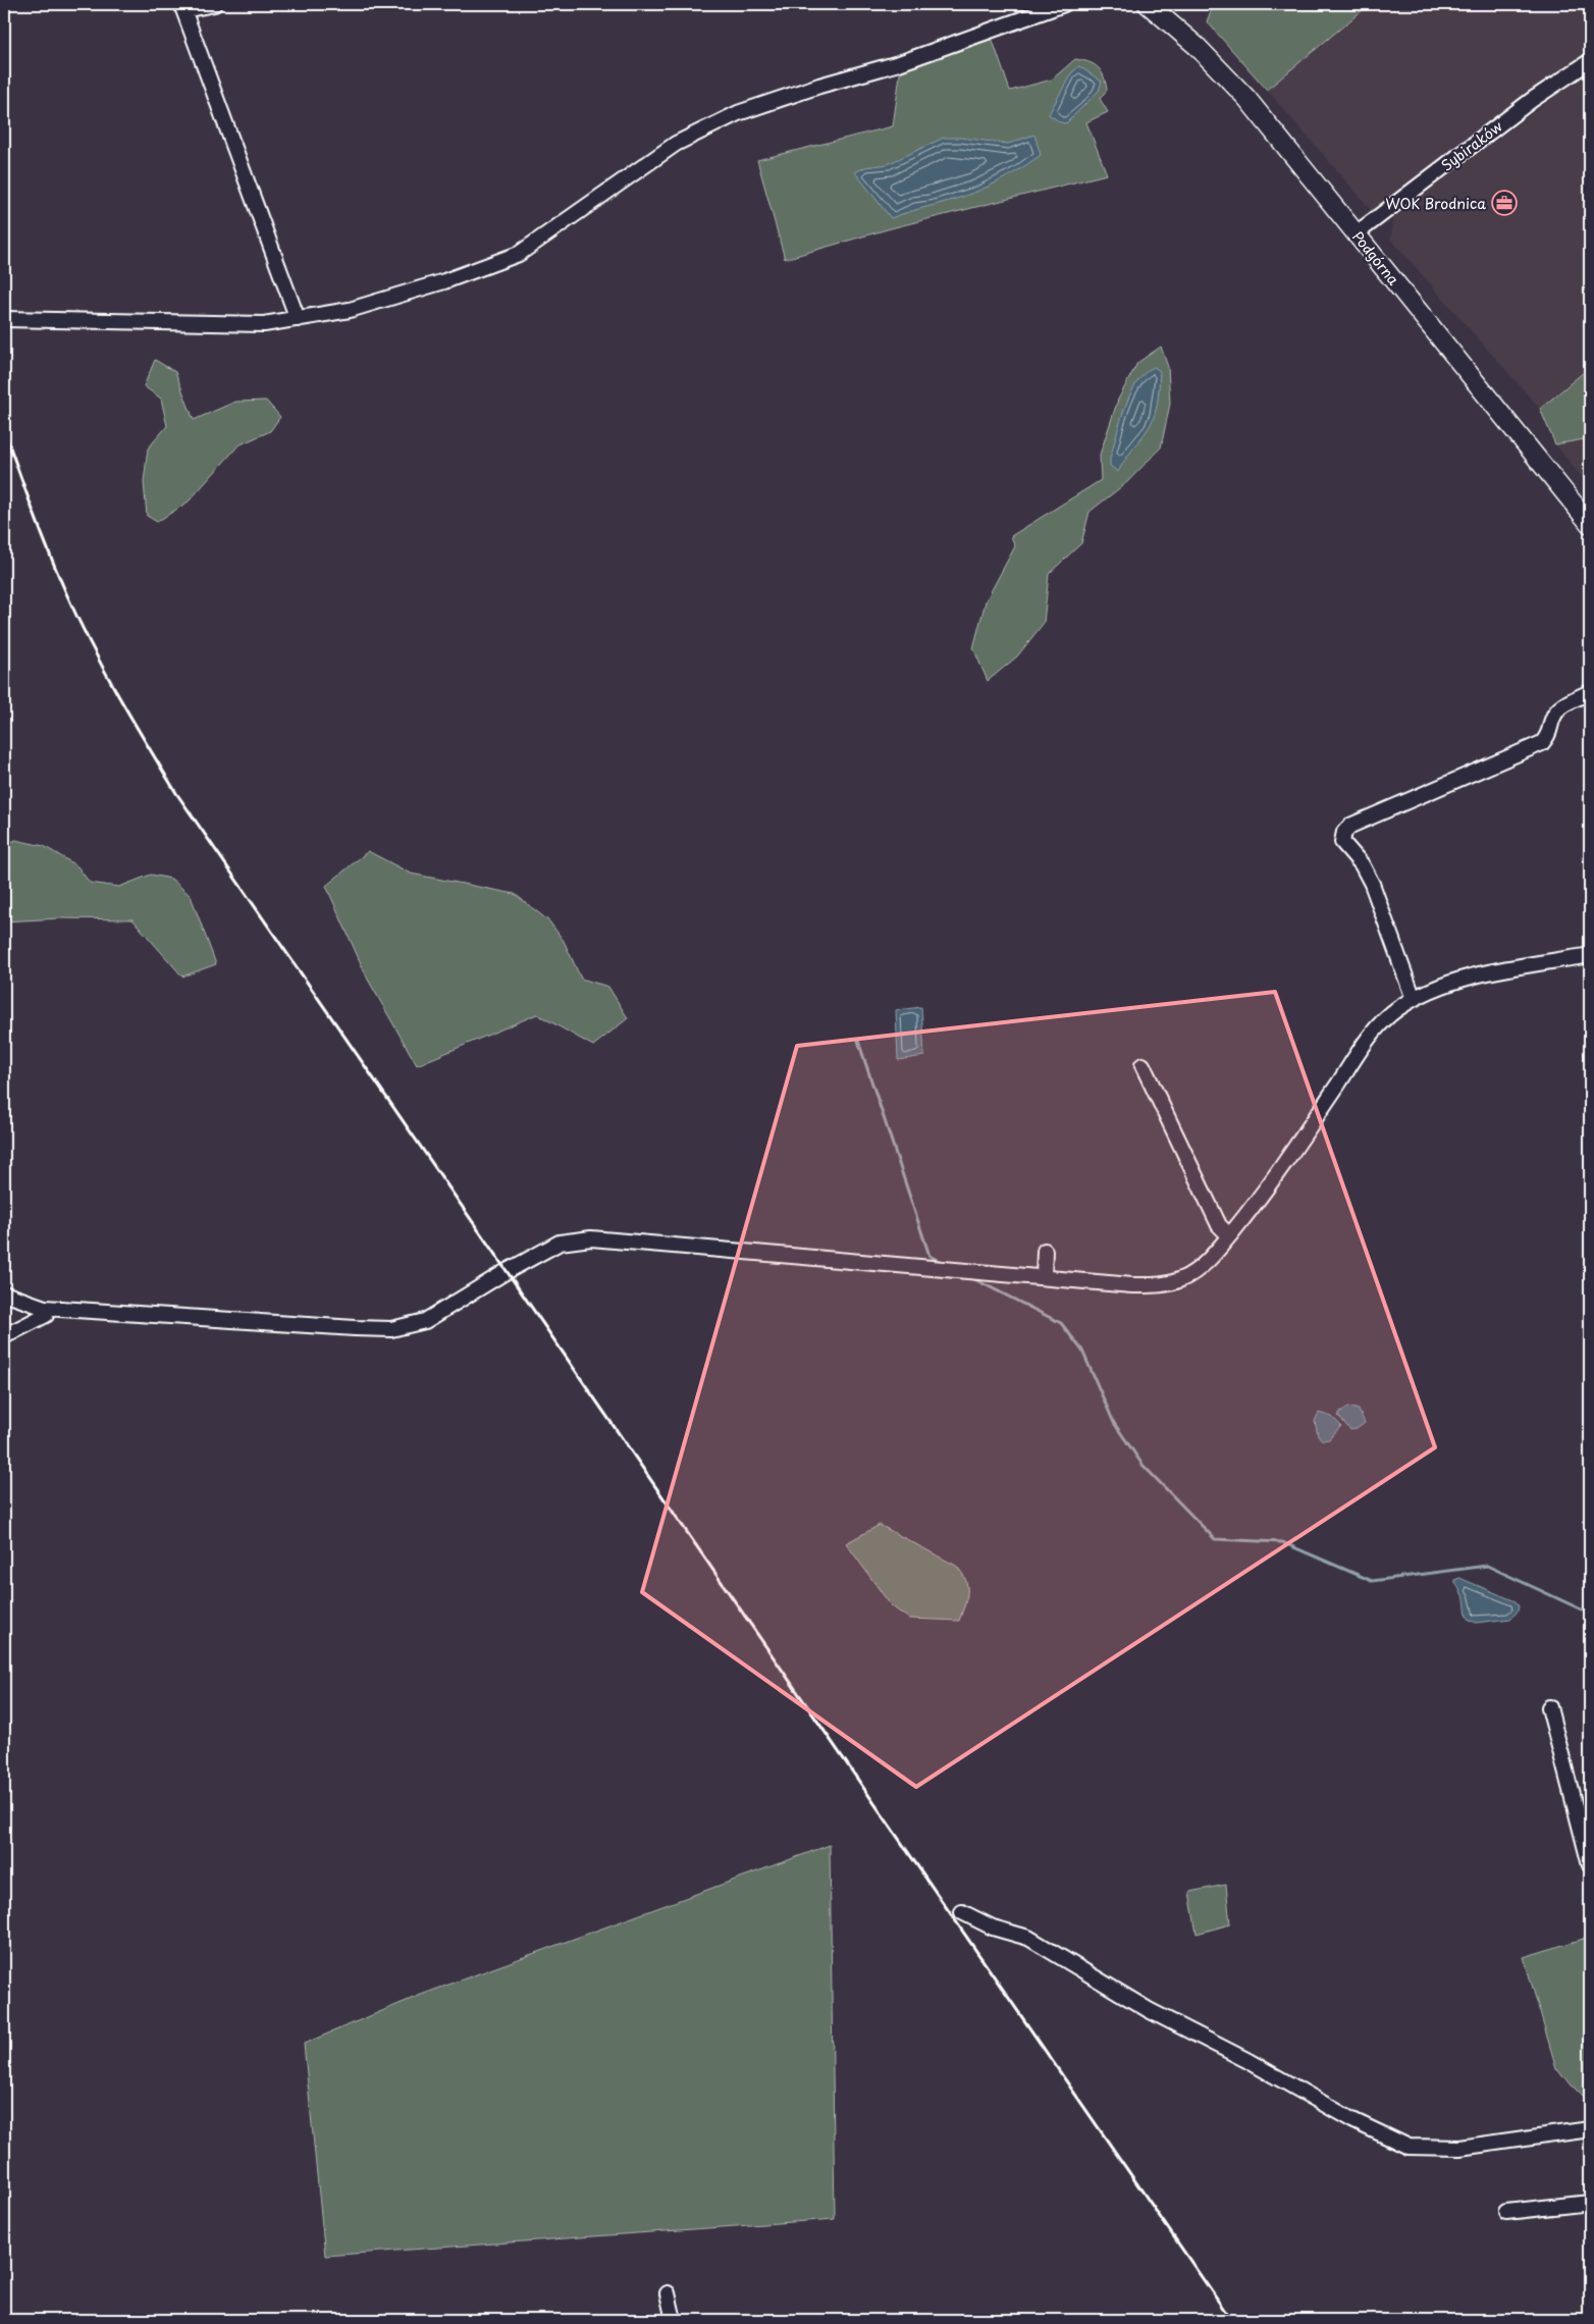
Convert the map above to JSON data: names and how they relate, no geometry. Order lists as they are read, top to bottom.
{
  "streets": {
    "main road": ["Podgórna"],
    "street": ["Sybiraków"]
  },
  "crossings": [
    ["Sybiraków", "Podgórna"]
  ],
  "places": {
    "office": ["WOK Brodnica"]
  }
}
